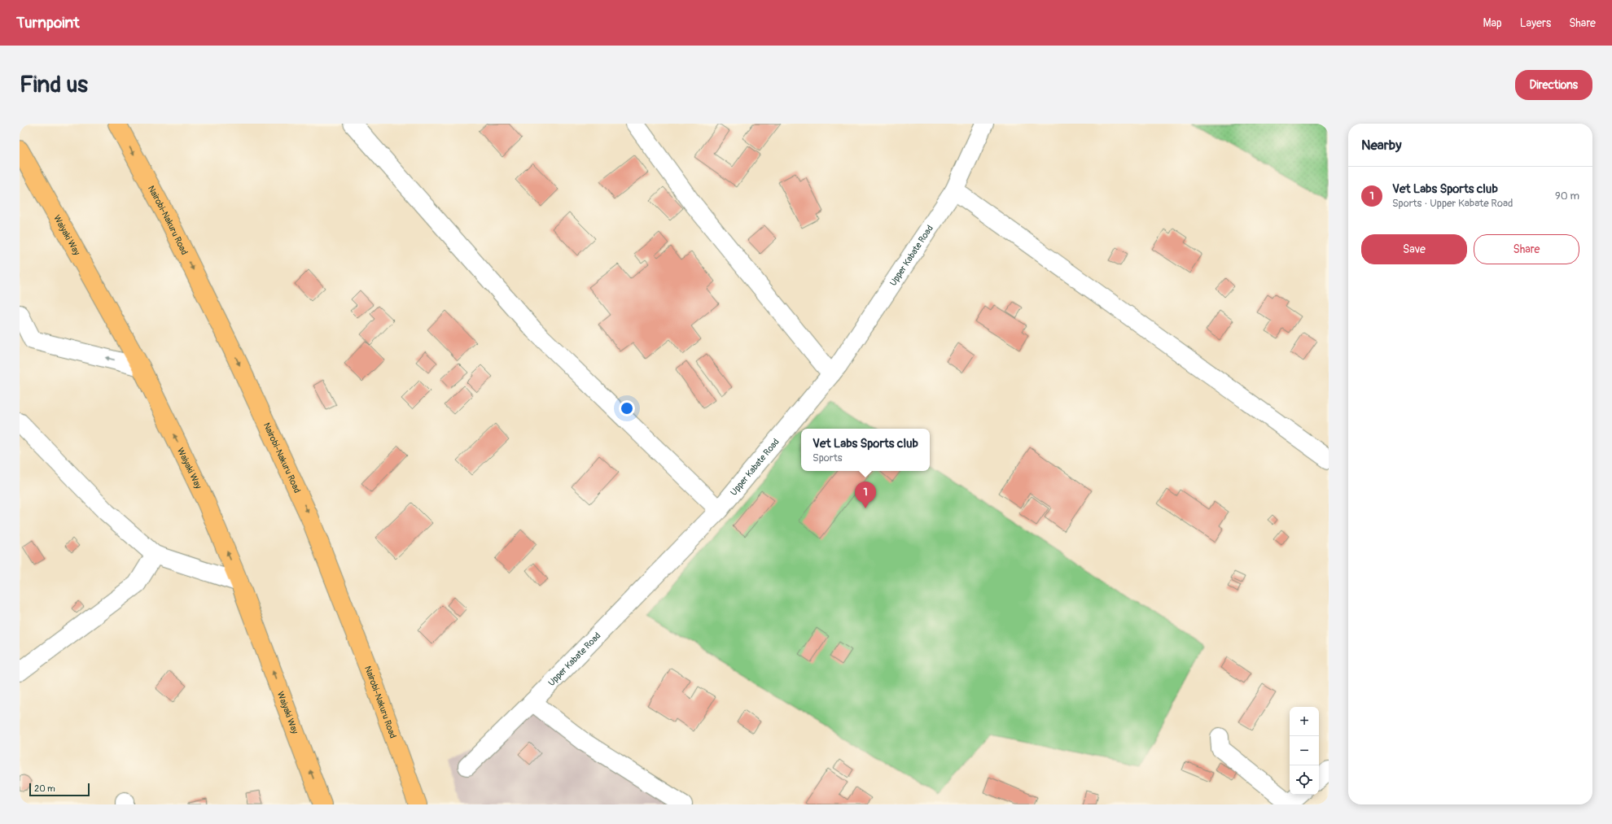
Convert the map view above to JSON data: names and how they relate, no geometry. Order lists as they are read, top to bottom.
{
  "streets": {
    "highway": ["Nairobi-Nakuru Road", "Waiyaki Way"],
    "street": ["Upper Kabate Road"]
  },
  "one_way": ["Nairobi-Nakuru Road", "Waiyaki Way"],
  "scale_bar": "20 m",
  "page": {
    "header": "Turnpoint",
    "nav": ["Map", "Layers", "Share"],
    "buttons": [
      "Directions",
      ["Save", "Share"]
    ],
    "title": "Find us",
    "heading": "Nearby",
    "list": [
      {
        "mark": "1",
        "name": "Vet Labs Sports club",
        "note": "Sports · Upper Kabate Road",
        "value": "90 m"
      }
    ],
    "popup": ["Vet Labs Sports club", "Sports"],
    "pins": "1",
    "map_buttons": ["+", "−"],
    "scale": "20 m"
  }
}
